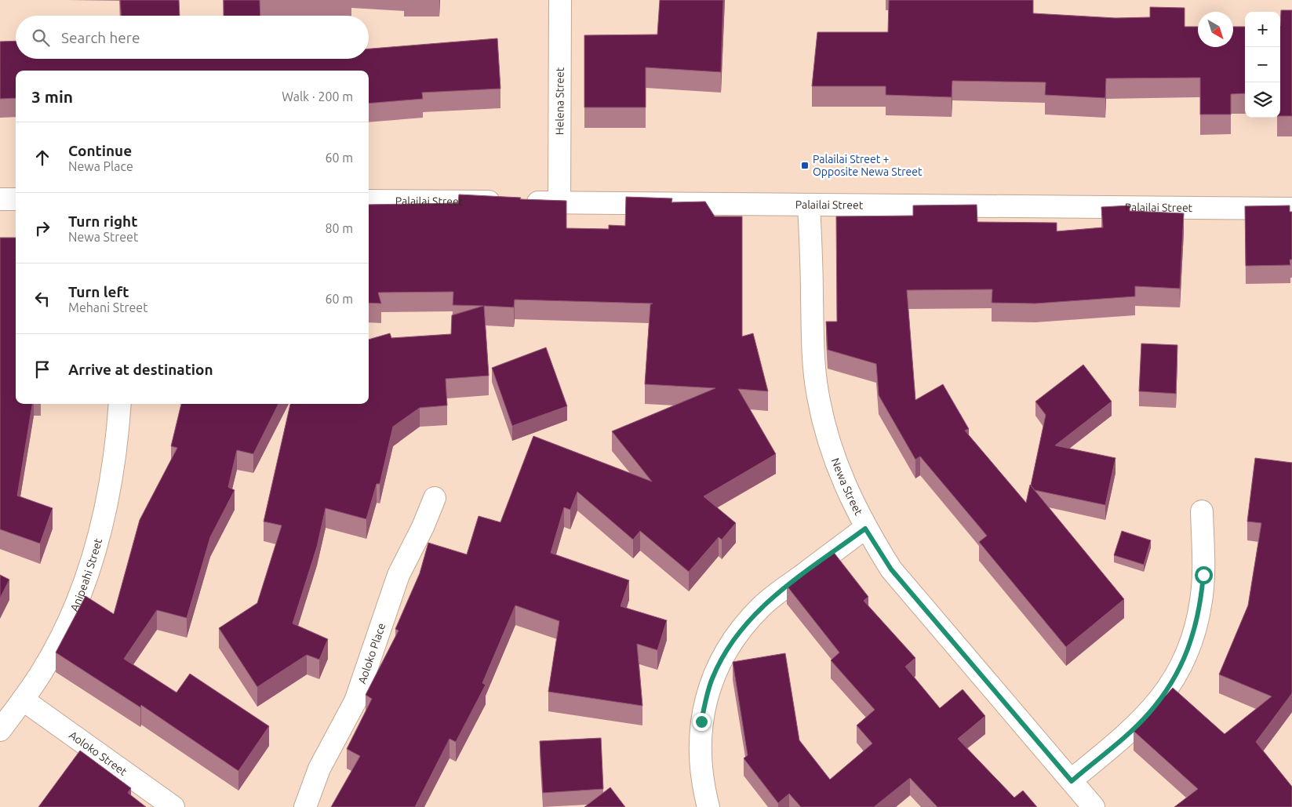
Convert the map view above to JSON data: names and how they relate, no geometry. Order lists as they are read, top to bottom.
{
  "streets": {
    "street": [
      "Helena Street",
      "Palailai Street",
      "Newa Street",
      "Anipeahi Street",
      "Aoloko Place",
      "Aoloko Street"
    ]
  },
  "crossings": [
    ["Helena Street", "Palailai Street"],
    ["Palailai Street", "Newa Street"],
    ["Anipeahi Street", "Aoloko Street"]
  ],
  "places": {
    "transit": ["Palailai Street + Opposite Newa Street"]
  },
  "north": "bottom right",
  "page": {
    "map_buttons": ["+", "−"],
    "search": "Search here",
    "heading": ["3 min", "Walk · 200 m"],
    "list": [
      ["Continue", "Newa Place", "60 m"],
      ["Turn right", "Newa Street", "80 m"],
      ["Turn left", "Mehani Street", "60 m"],
      "Arrive at destination"
    ]
  }
}
